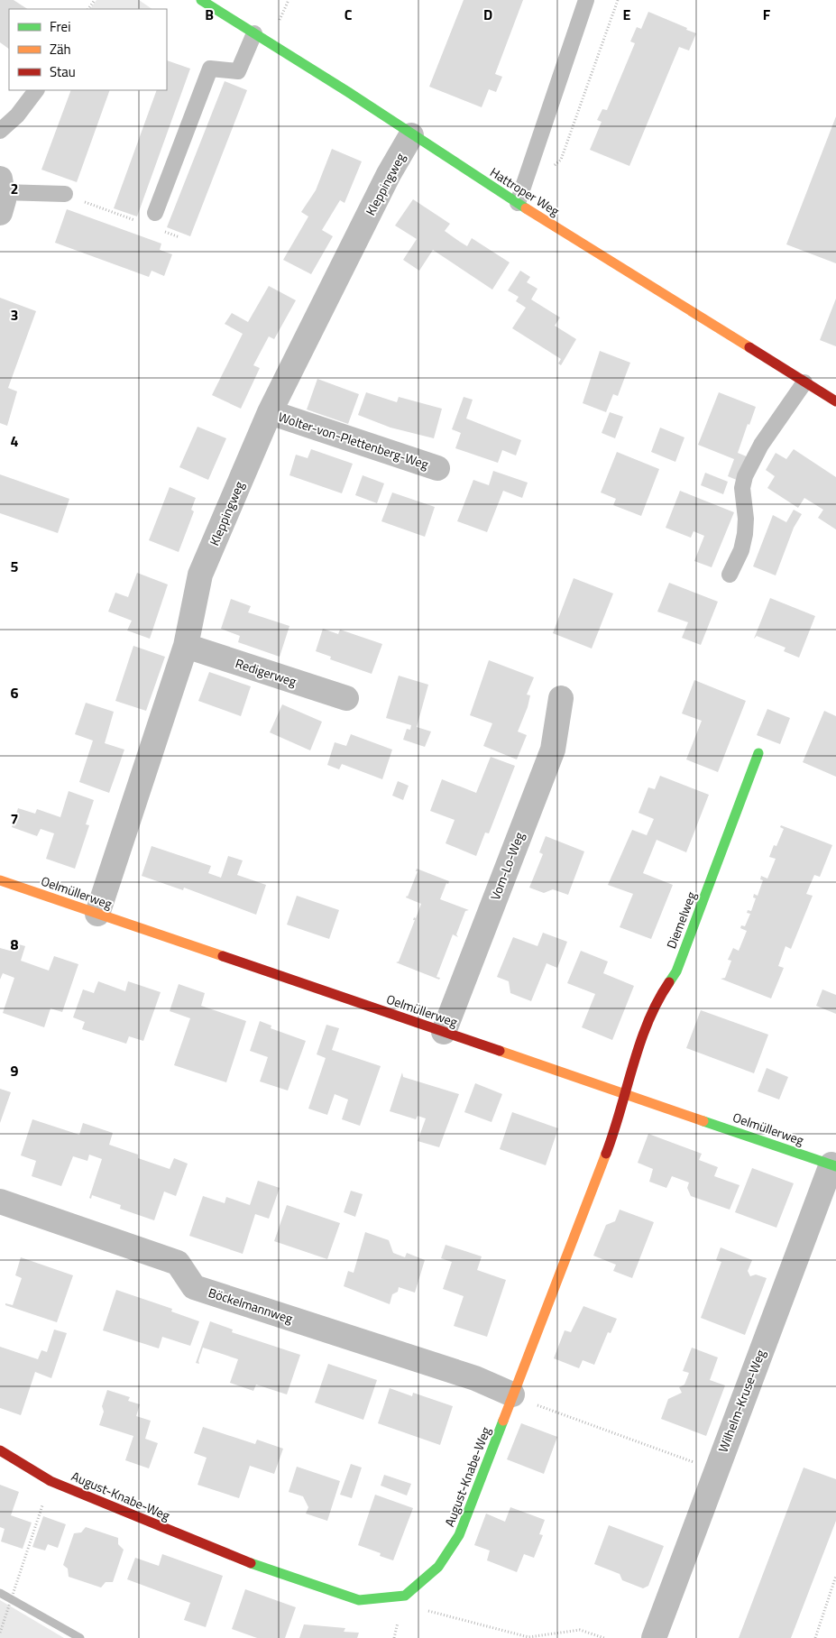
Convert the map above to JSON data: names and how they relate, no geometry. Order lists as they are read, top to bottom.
{
  "streets": {
    "street": [
      "Kleppingweg",
      "Hattroper Weg",
      "Wolter-von-Plettenberg-Weg",
      "Redigerweg",
      "Vom-Lo-Weg",
      "Oelmüllerweg",
      "Diemelweg",
      "Böckelmannweg",
      "Wilhelm-Kruse-Weg",
      "August-Knabe-Weg"
    ]
  },
  "crossings": [
    ["Kleppingweg", "Hattroper Weg"],
    ["Kleppingweg", "Wolter-von-Plettenberg-Weg"],
    ["Kleppingweg", "Redigerweg"],
    ["Kleppingweg", "Oelmüllerweg"],
    ["Vom-Lo-Weg", "Oelmüllerweg"],
    ["Oelmüllerweg", "Diemelweg"],
    ["Oelmüllerweg", "Wilhelm-Kruse-Weg"],
    ["Oelmüllerweg", "August-Knabe-Weg"],
    ["Diemelweg", "August-Knabe-Weg"],
    ["Böckelmannweg", "August-Knabe-Weg"]
  ],
  "legend": ["Frei", "Zäh", "Stau"],
  "grid": {
    "columns": [
      "B",
      "C",
      "D",
      "E",
      "F"
    ],
    "rows": [
      "2",
      "3",
      "4",
      "5",
      "6",
      "7",
      "8",
      "9"
    ]
  }
}
